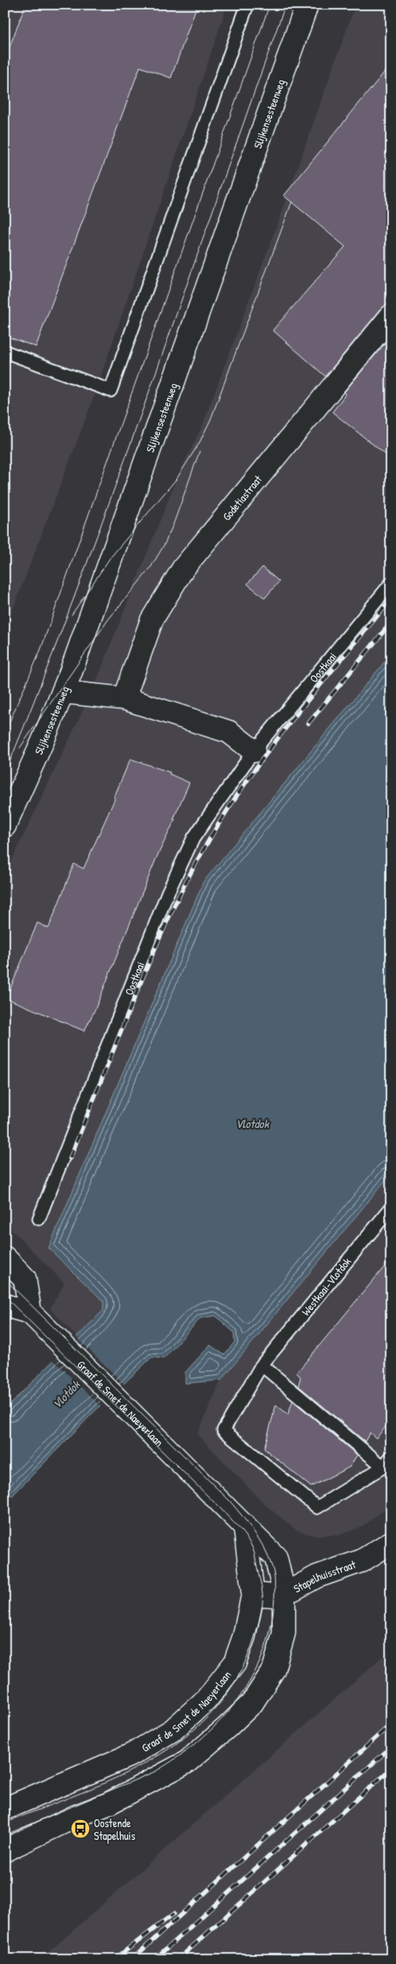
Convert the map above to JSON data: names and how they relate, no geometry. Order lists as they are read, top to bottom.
{
  "streets": {
    "street": [
      "Slijkensesteenweg",
      "Godetiastraat",
      "Graaf de Smet de Naeyerlaan",
      "Stapelhuisstraat"
    ],
    "lane": ["Oostkaai", "Westkaai-Vlotdok"]
  },
  "crossings": [
    ["Graaf de Smet de Naeyerlaan", "Stapelhuisstraat"]
  ],
  "water": ["Vlotdok"],
  "places": {
    "bus stop": ["Oostende Stapelhuis"]
  }
}
